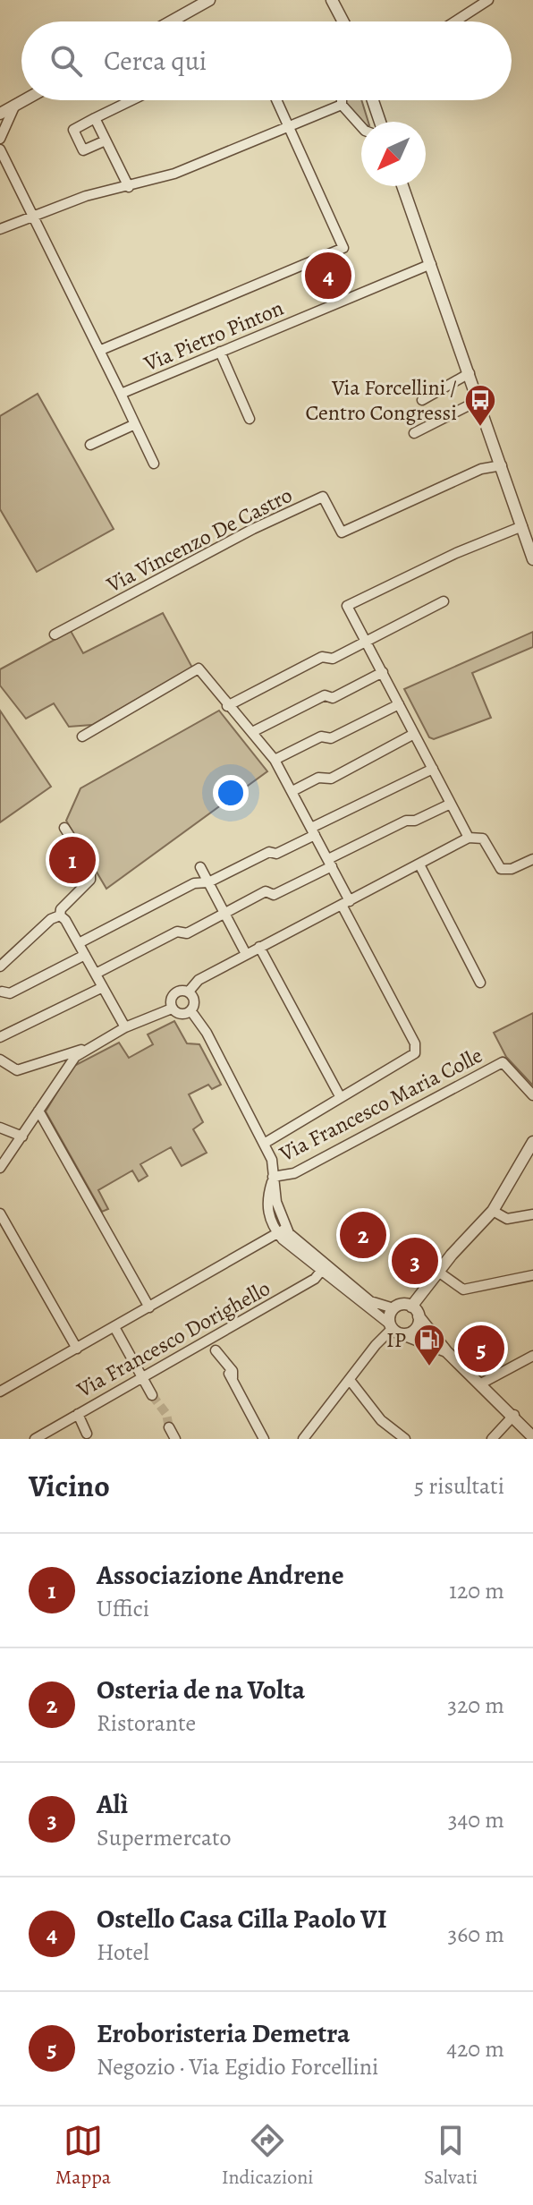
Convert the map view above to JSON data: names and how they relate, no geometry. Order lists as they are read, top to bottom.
{
  "streets": {
    "street": [
      "Via Pietro Pinton",
      "Via Vincenzo De Castro",
      "Via Francesco Maria Colle",
      "Via Francesco Dorighello"
    ]
  },
  "places": {
    "bus stop": ["Via Forcellini / Centro Congressi"],
    "fuel station": ["IP"]
  },
  "north": "bottom left",
  "page": {
    "search": "Cerca qui",
    "pins": [
      "4",
      "1",
      "2",
      "3",
      "5"
    ],
    "heading": ["Vicino", "5 risultati"],
    "list": [
      {
        "mark": "1",
        "name": "Associazione Andrene",
        "note": "Uffici",
        "value": "120 m"
      },
      {
        "mark": "2",
        "name": "Osteria de na Volta",
        "note": "Ristorante",
        "value": "320 m"
      },
      {
        "mark": "3",
        "name": "Alì",
        "note": "Supermercato",
        "value": "340 m"
      },
      {
        "mark": "4",
        "name": "Ostello Casa Cilla Paolo VI",
        "note": "Hotel",
        "value": "360 m"
      },
      {
        "mark": "5",
        "name": "Eroboristeria Demetra",
        "note": "Negozio · Via Egidio Forcellini",
        "value": "420 m"
      }
    ],
    "nav": ["Mappa", "Indicazioni", "Salvati"]
  }
}
